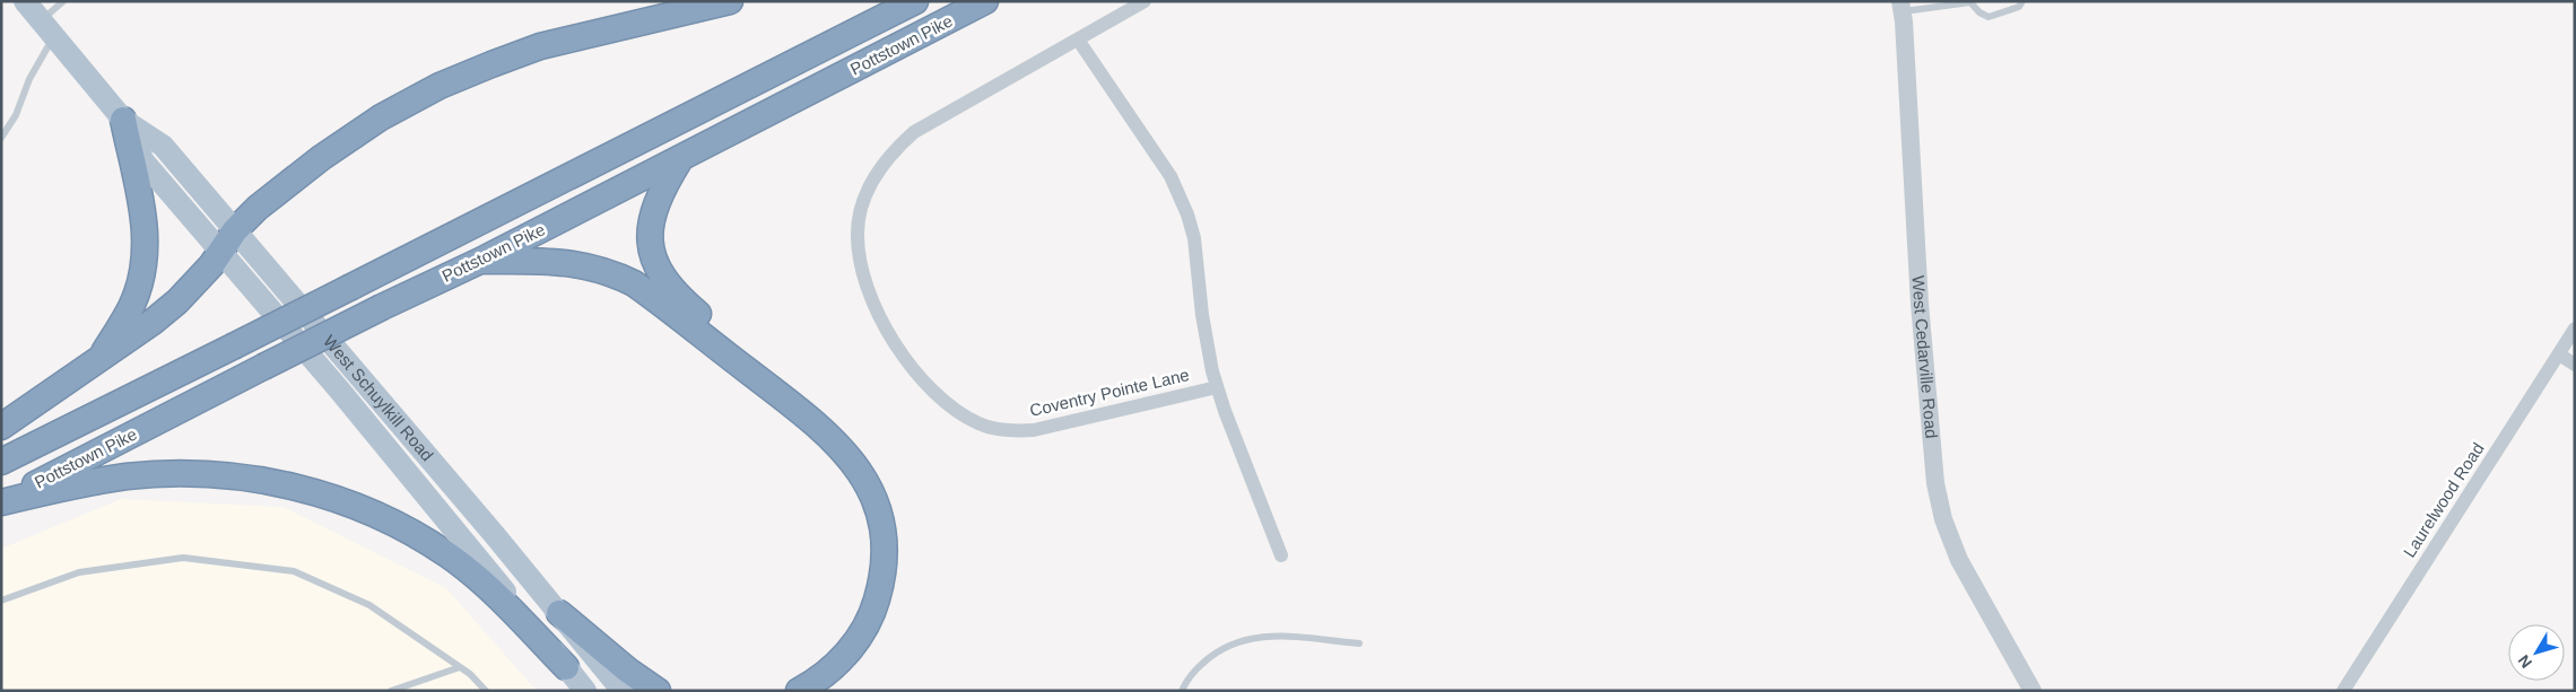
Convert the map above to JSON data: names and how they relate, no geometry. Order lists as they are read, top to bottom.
{
  "streets": {
    "highway": ["Pottstown Pike"],
    "main road": ["West Schuylkill Road"],
    "street": ["West Cedarville Road", "Coventry Pointe Lane", "Laurelwood Road"]
  },
  "north": "bottom left"
}
